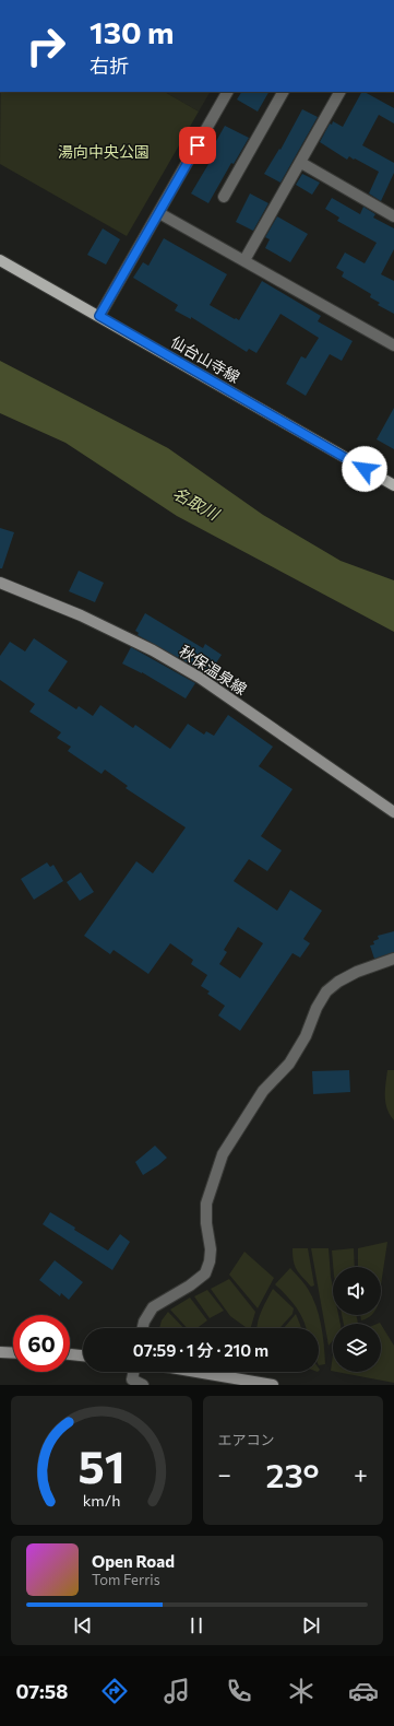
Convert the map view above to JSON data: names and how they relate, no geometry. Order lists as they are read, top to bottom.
{
  "streets": {
    "main road": ["仙台山寺線", "秋保温泉線"]
  },
  "water": ["名取川"],
  "parks": ["湯向中央公園"],
  "page": {
    "turn": ["130 m", "右折"],
    "limit": "60",
    "trip": "07:59 · 1 分 · 210 m",
    "tile": "エアコン",
    "heat": ["−", "23°", "+"],
    "song": ["Open Road", "Tom Ferris"],
    "tabs": "07:58",
    "gauge": ["51", "km/h"]
  }
}
